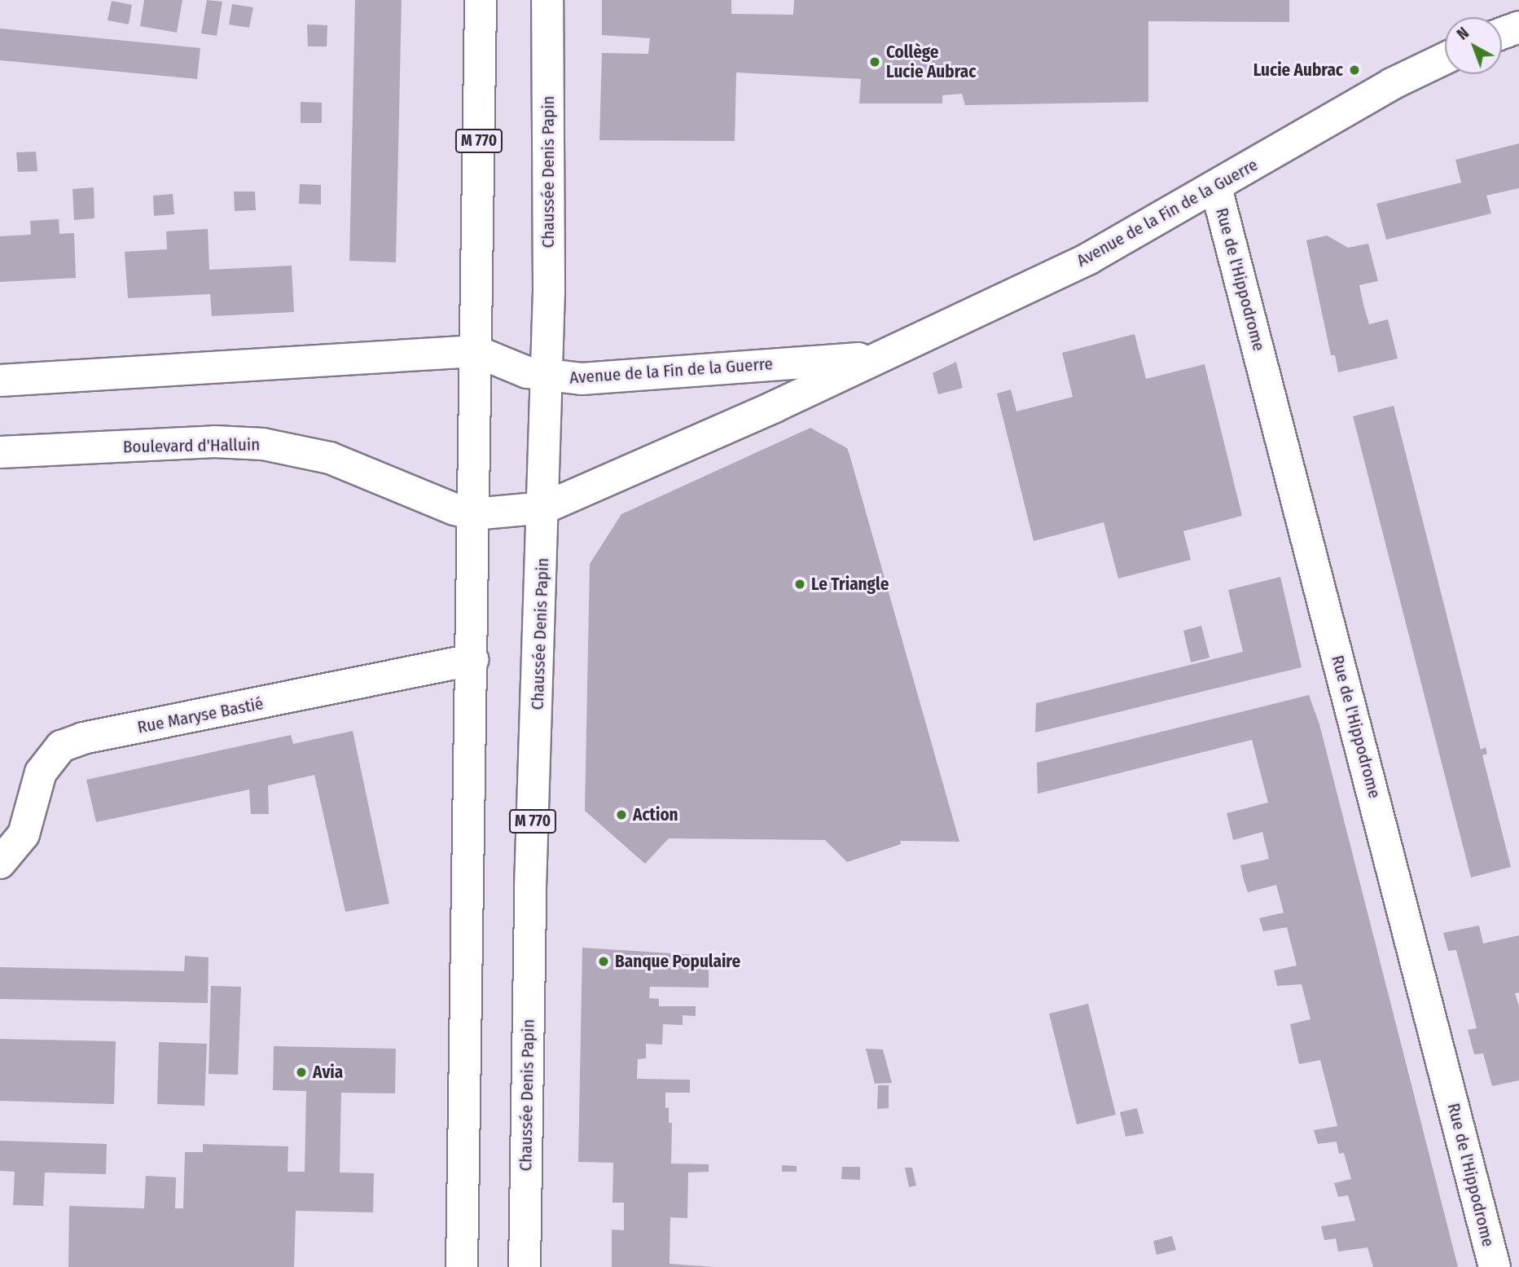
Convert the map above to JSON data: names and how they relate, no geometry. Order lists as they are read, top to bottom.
{
  "streets": {
    "main road": [
      "M 770",
      "Chaussée Denis Papin",
      "Avenue de la Fin de la Guerre",
      "Rue de l'Hippodrome",
      "Boulevard d'Halluin",
      "Rue Maryse Bastié"
    ]
  },
  "crossings": [
    ["M 770", "Avenue de la Fin de la Guerre"],
    ["M 770", "Boulevard d'Halluin"],
    ["M 770", "Rue Maryse Bastié"],
    ["Chaussée Denis Papin", "Avenue de la Fin de la Guerre"],
    ["Avenue de la Fin de la Guerre", "Rue de l'Hippodrome"],
    ["Avenue de la Fin de la Guerre", "Boulevard d'Halluin"]
  ],
  "places": [
    "Collège Lucie Aubrac",
    "Lucie Aubrac",
    "Le Triangle",
    "Action",
    "Banque Populaire",
    "Avia"
  ],
  "north": "top left"
}
